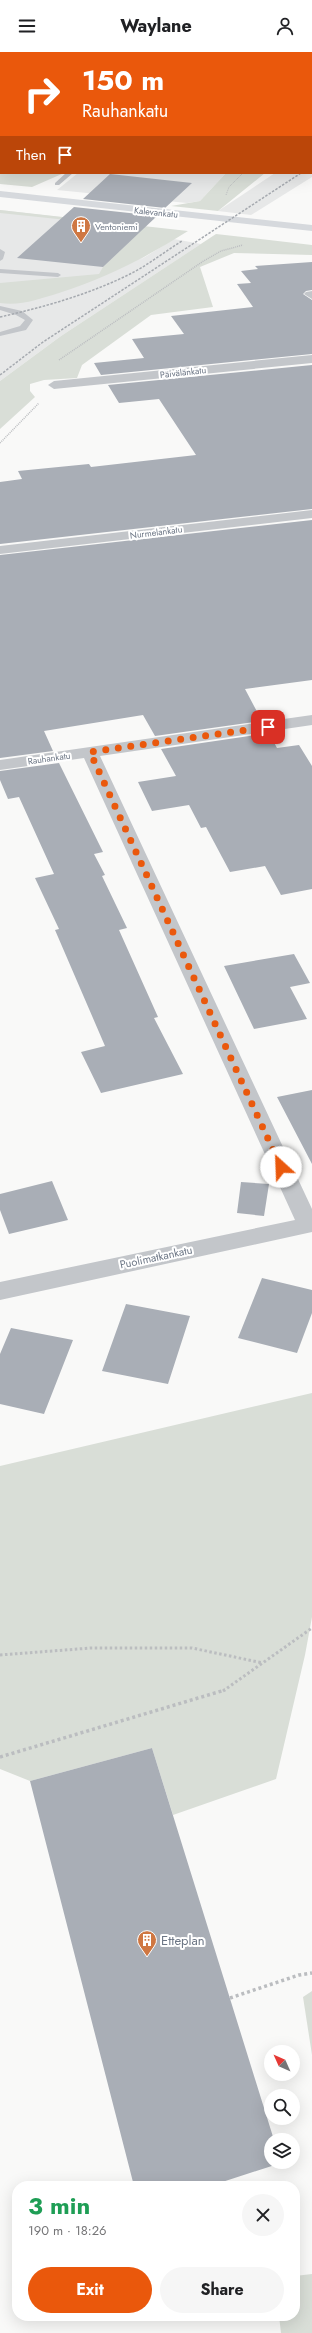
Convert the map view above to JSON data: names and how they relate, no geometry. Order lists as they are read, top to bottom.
{
  "streets": {
    "main road": ["Kalevankatu"],
    "street": [
      "Päivälänkatu",
      "Nurmelankatu",
      "Rauhankatu",
      "Puolimatkankatu"
    ]
  },
  "places": {
    "building": ["Ventoniemi", "Etteplan"]
  },
  "north": "top left",
  "page": {
    "header": "Waylane",
    "turn": ["150 m", "Rauhankatu"],
    "then": "Then",
    "heading": ["3 min", "190 m · 18:26"],
    "buttons": ["Exit", "Share"]
  }
}
